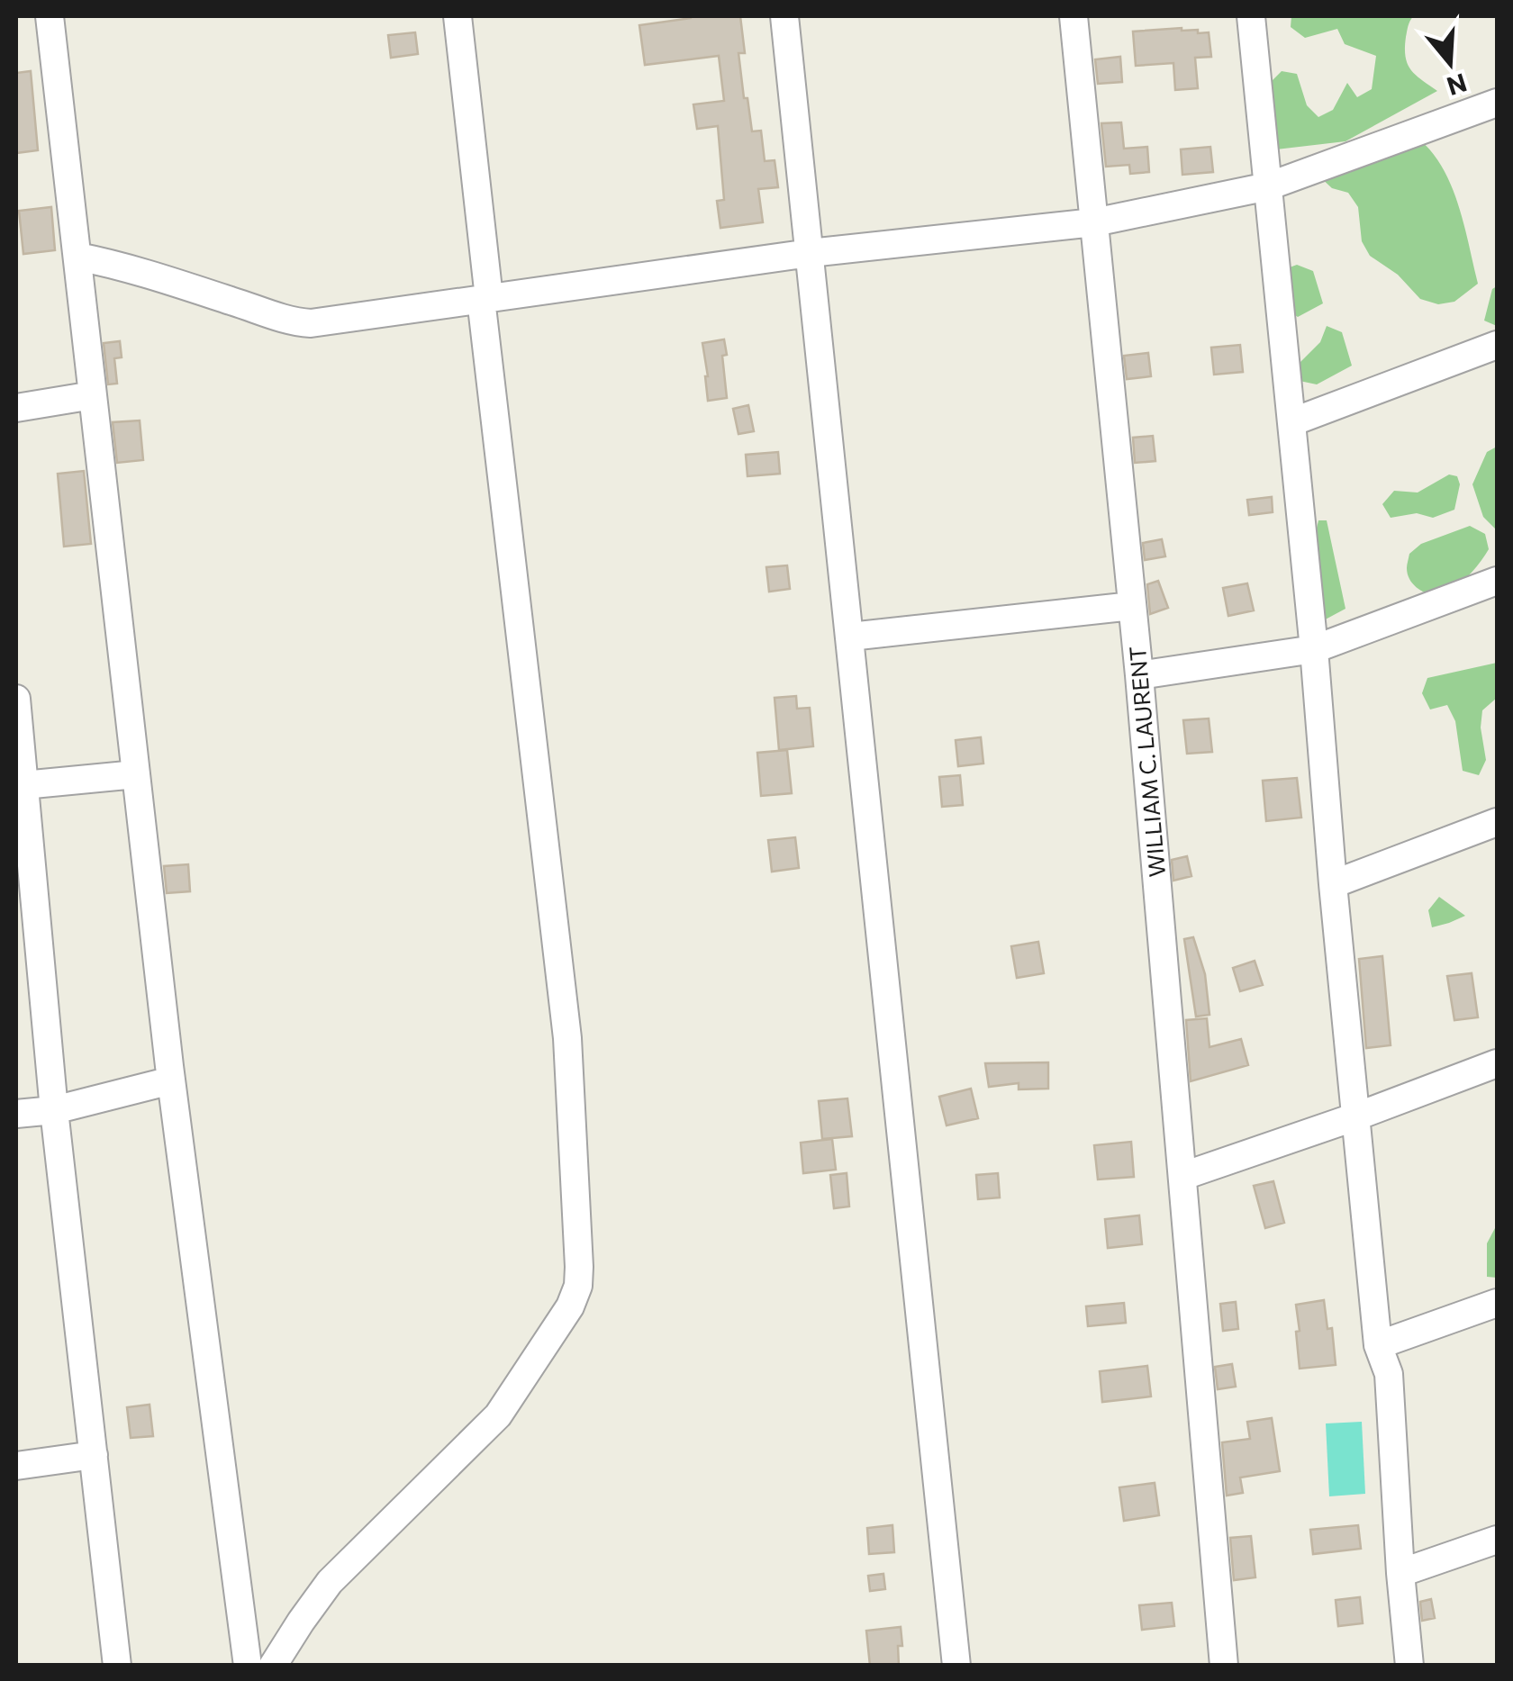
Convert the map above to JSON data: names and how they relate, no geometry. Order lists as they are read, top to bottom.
{
  "streets": {
    "street": ["WILLIAM C. LAURENT"]
  },
  "north": "bottom"
}
